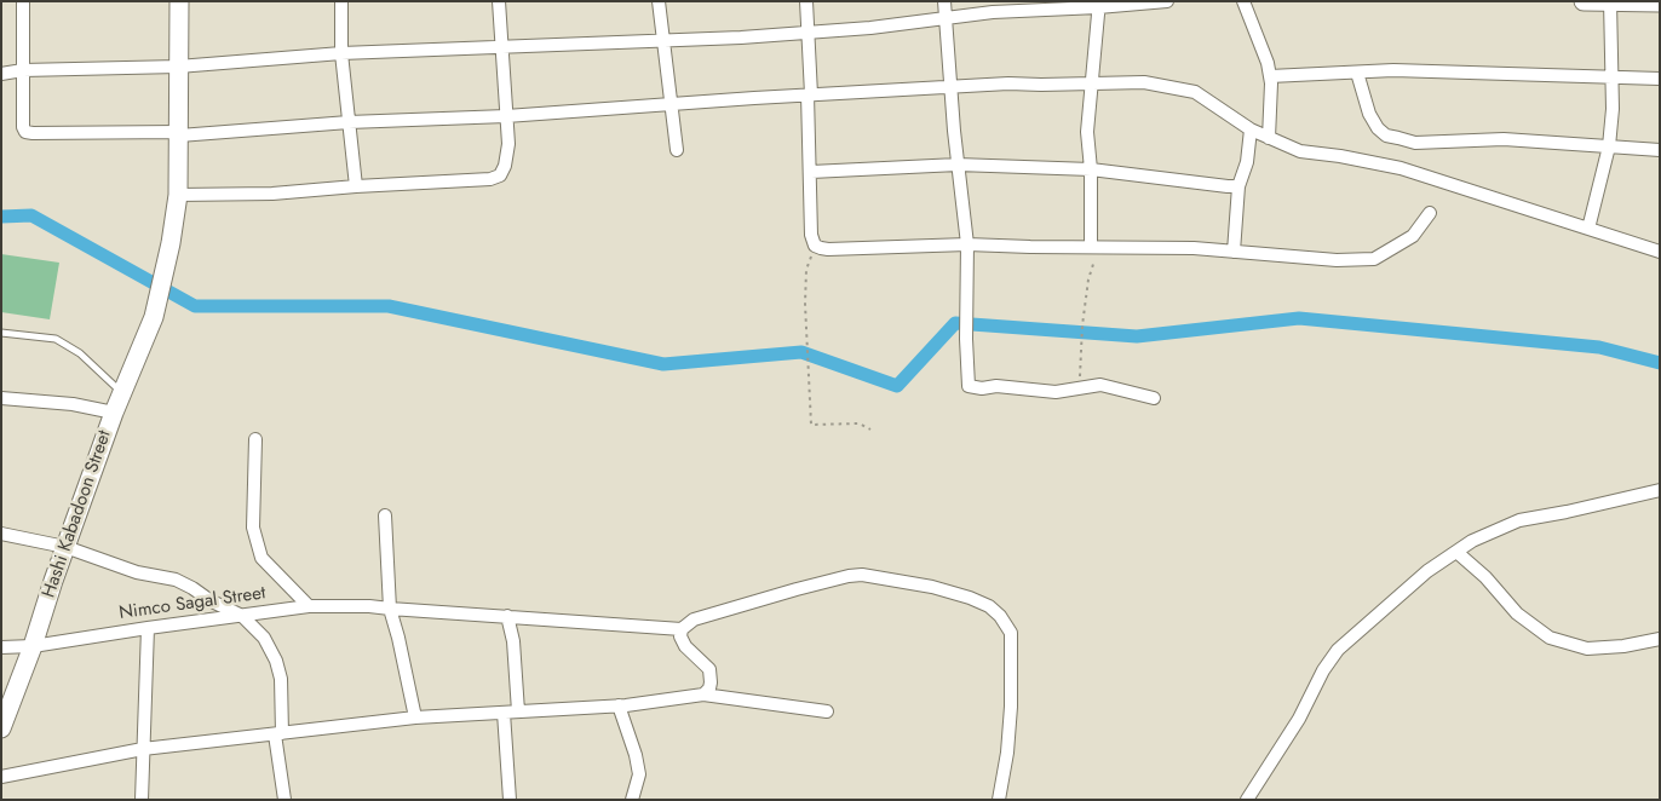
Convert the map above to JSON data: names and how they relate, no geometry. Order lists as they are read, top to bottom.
{
  "streets": {
    "street": ["Hashi Kabadoon Street", "Nimco Sagal Street"]
  },
  "crossings": [
    ["Hashi Kabadoon Street", "Nimco Sagal Street"]
  ]
}
